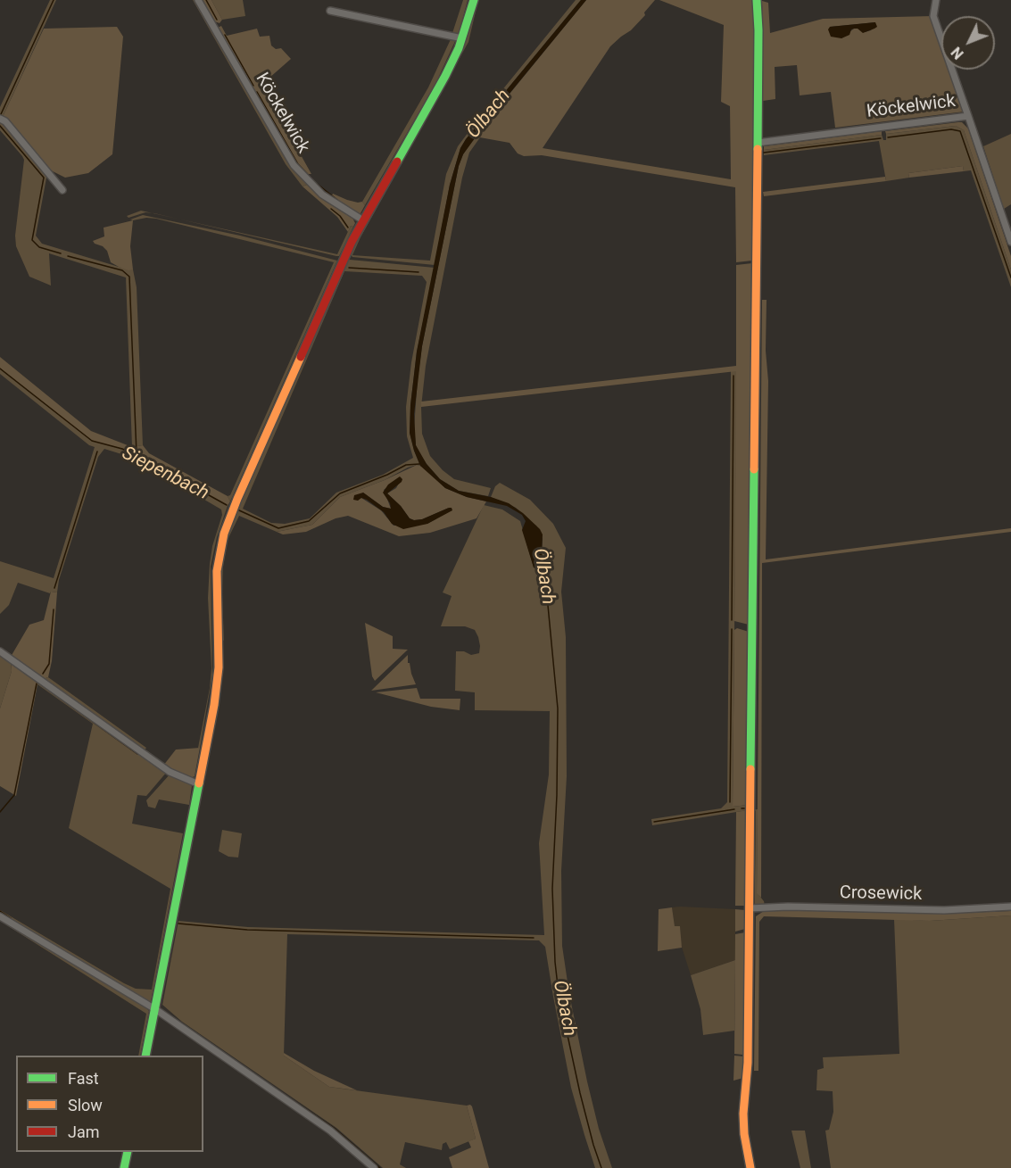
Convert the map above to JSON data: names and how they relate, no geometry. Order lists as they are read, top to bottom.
{
  "streets": {
    "street": ["Köckelwick", "Crosewick"]
  },
  "water": ["Ölbach", "Siepenbach"],
  "legend": ["Fast", "Slow", "Jam"],
  "north": "bottom left"
}
